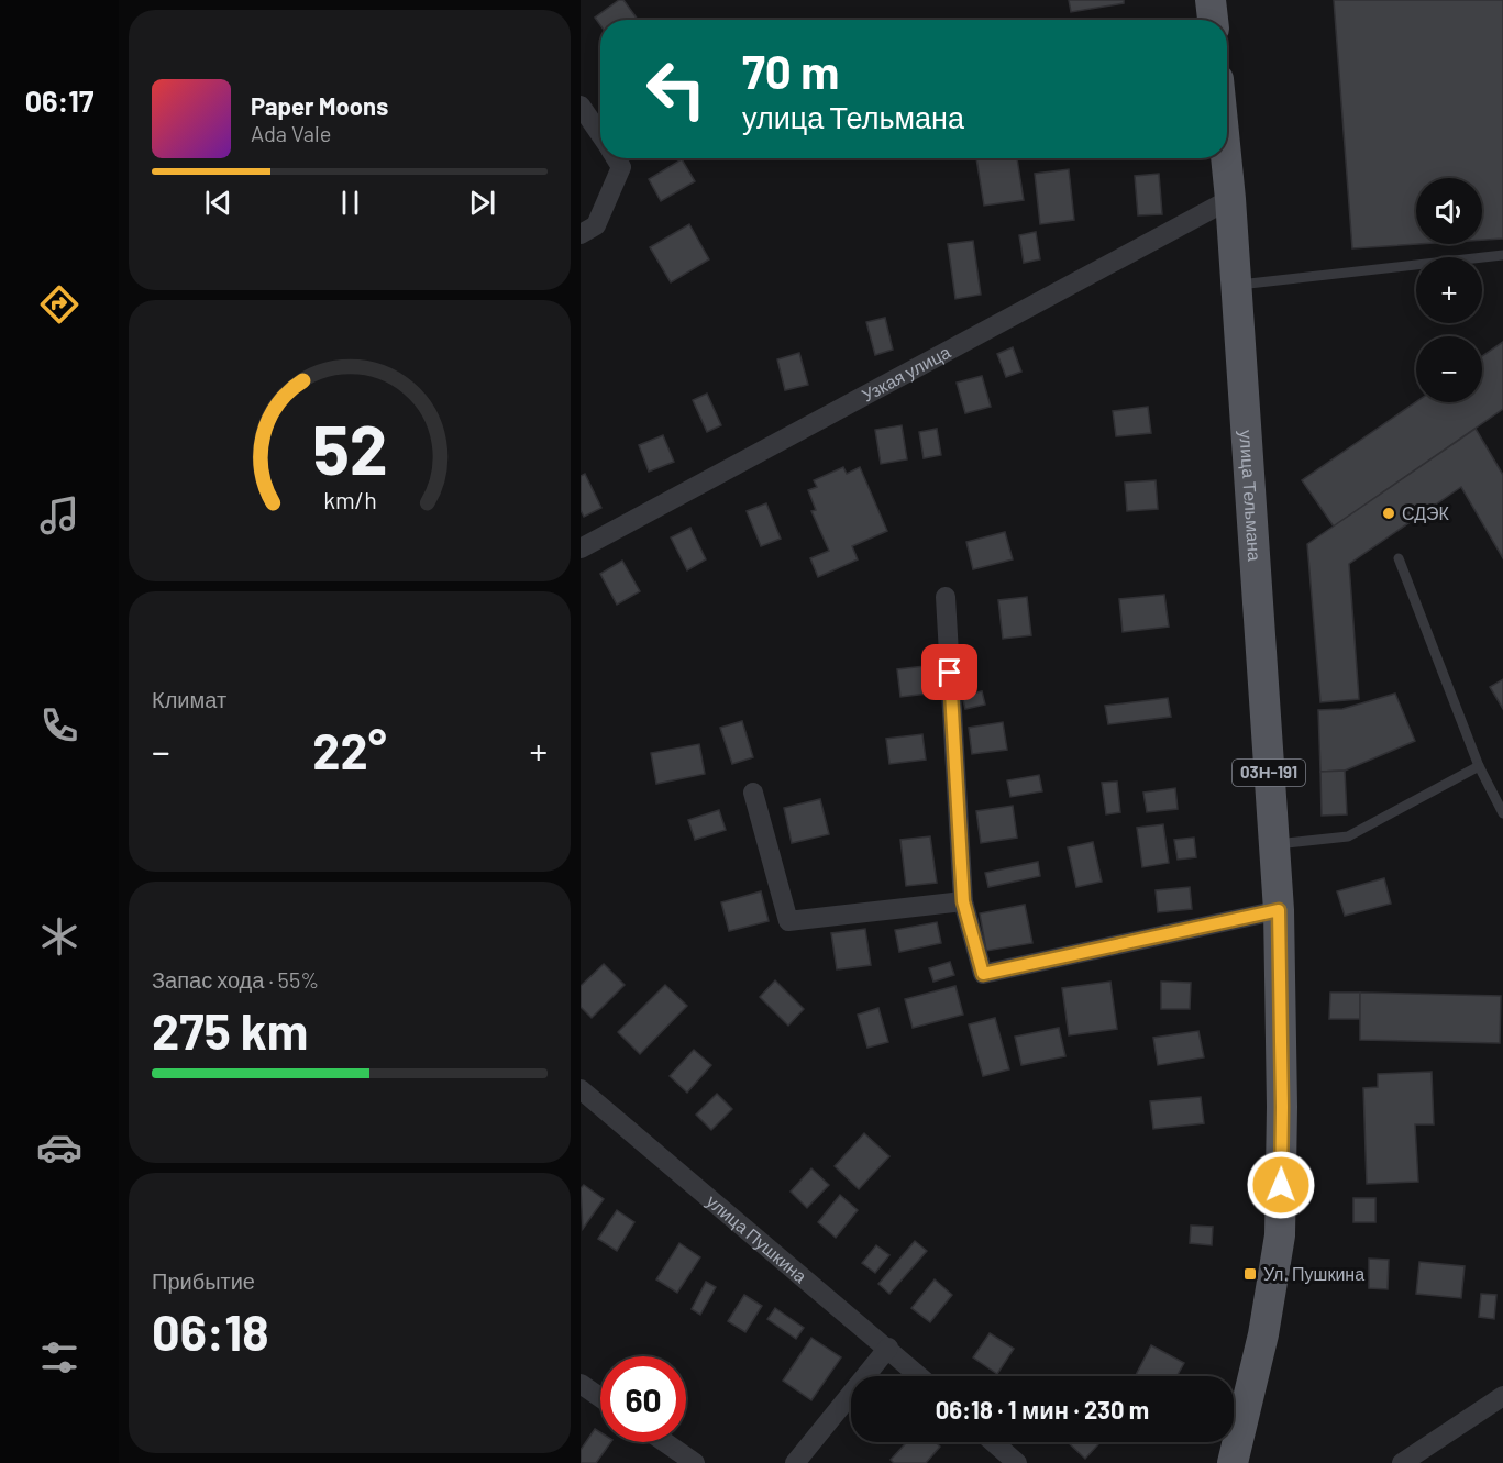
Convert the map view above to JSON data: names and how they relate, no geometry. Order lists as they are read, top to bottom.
{
  "streets": {
    "main road": ["улица Тельмана", "03Н-191"],
    "street": ["Узкая улица", "улица Пушкина"]
  },
  "crossings": [
    ["Узкая улица", "улица Тельмана"]
  ],
  "places": {
    "other": ["СДЭК"],
    "transit": ["Ул. Пушкина"]
  },
  "page": {
    "tabs": "06:17",
    "turn": ["70 m", "улица Тельмана"],
    "song": ["Paper Moons", "Ada Vale"],
    "map_buttons": ["+", "−"],
    "tile": [
      "Климат",
      ["Запас хода · 55%", "275 km"],
      ["Прибытие", "06:18"]
    ],
    "heat": ["−", "22°", "+"],
    "limit": "60",
    "trip": "06:18 · 1 мин · 230 m",
    "gauge": ["52", "km/h"]
  }
}
